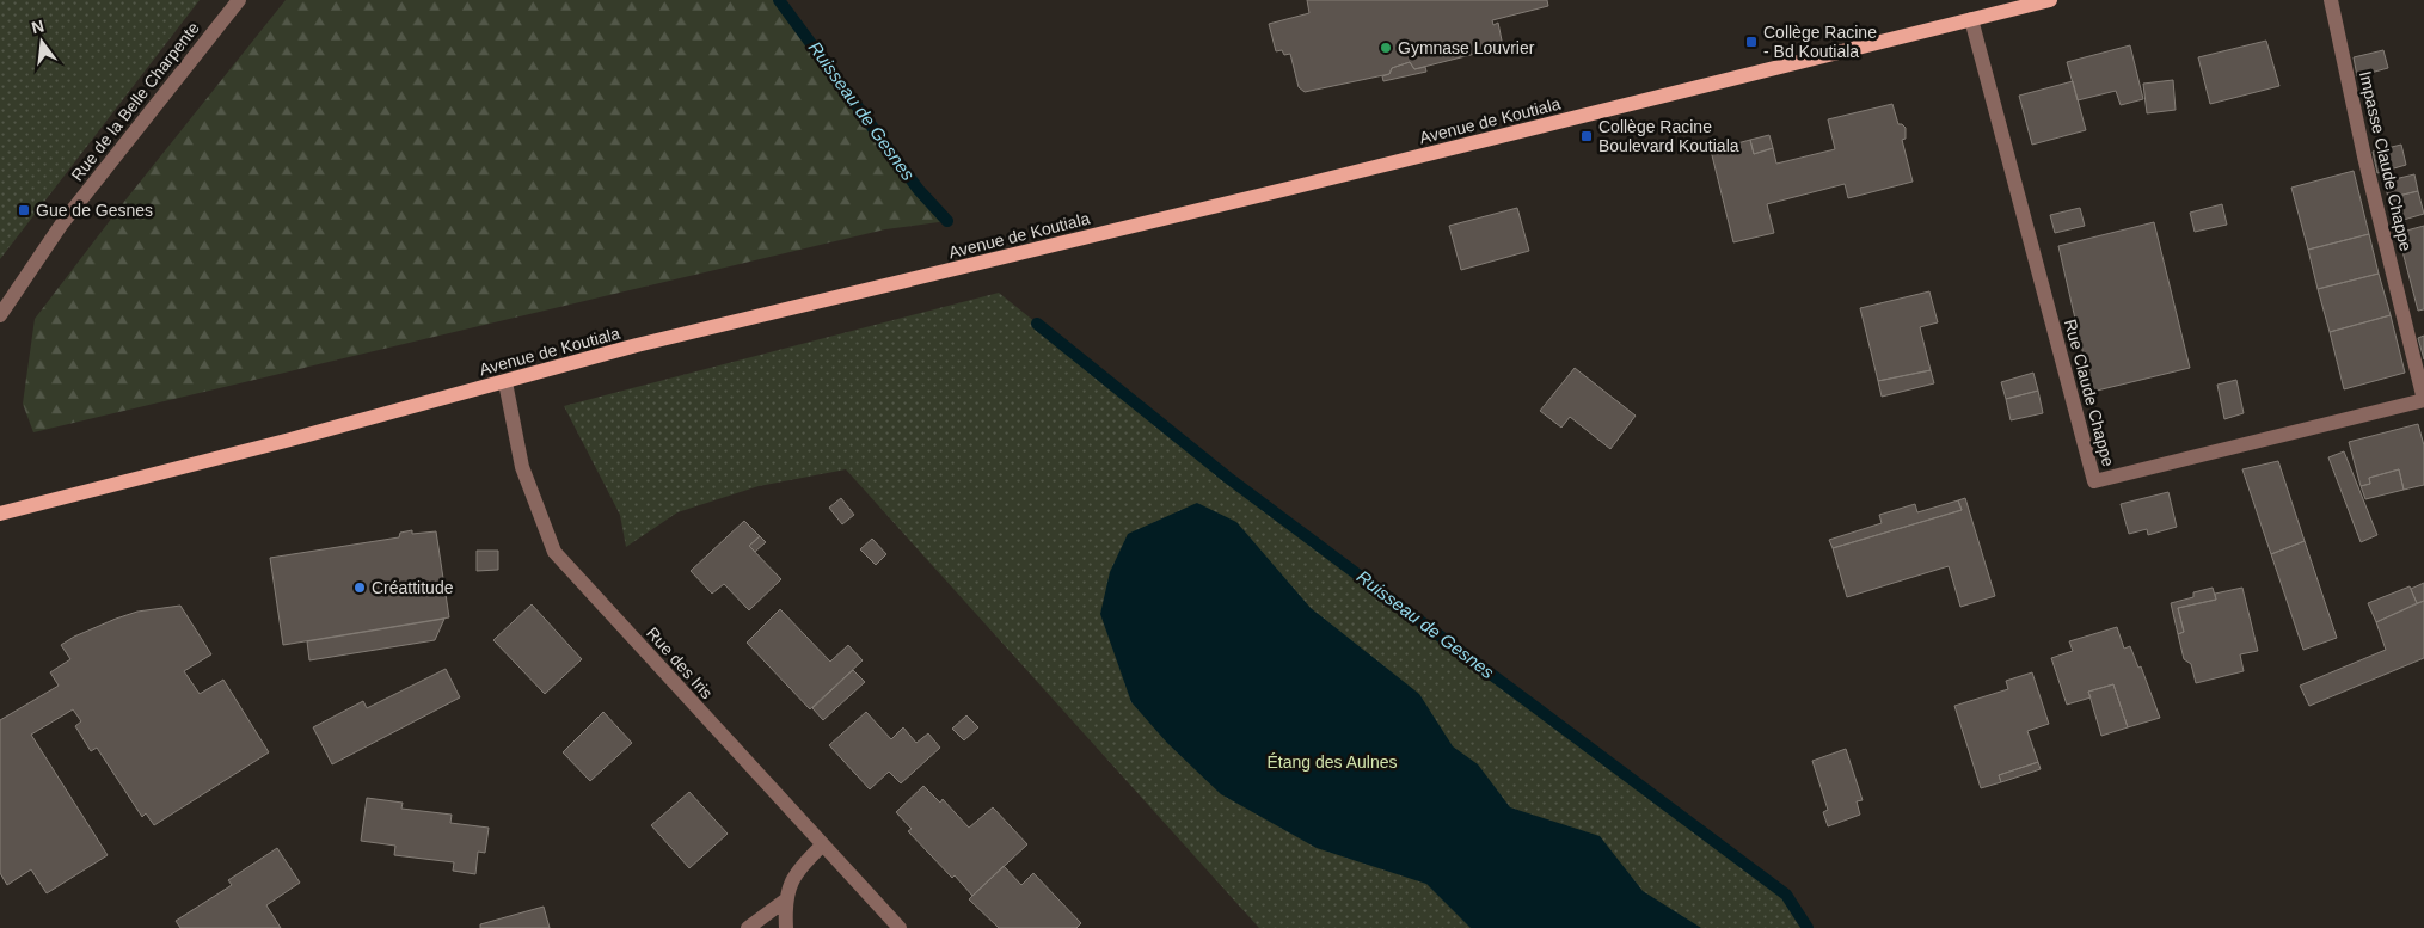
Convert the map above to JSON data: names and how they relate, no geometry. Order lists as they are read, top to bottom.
{
  "streets": {
    "main road": ["Avenue de Koutiala"],
    "street": [
      "Rue de la Belle Charpente",
      "Impasse Claude Chappe",
      "Rue Claude Chappe",
      "Rue des Iris"
    ]
  },
  "crossings": [
    ["Avenue de Koutiala", "Rue Claude Chappe"],
    ["Avenue de Koutiala", "Rue des Iris"],
    ["Impasse Claude Chappe", "Rue Claude Chappe"]
  ],
  "water": ["Ruisseau de Gesnes"],
  "parks": ["Étang des Aulnes"],
  "places": {
    "transit": ["Collège Racine - Bd Koutiala", "Collège Racine Boulevard Koutiala", "Gue de Gesnes"],
    "other": ["Gymnase Louvrier", "Créattitude"]
  },
  "north": "top"
}
